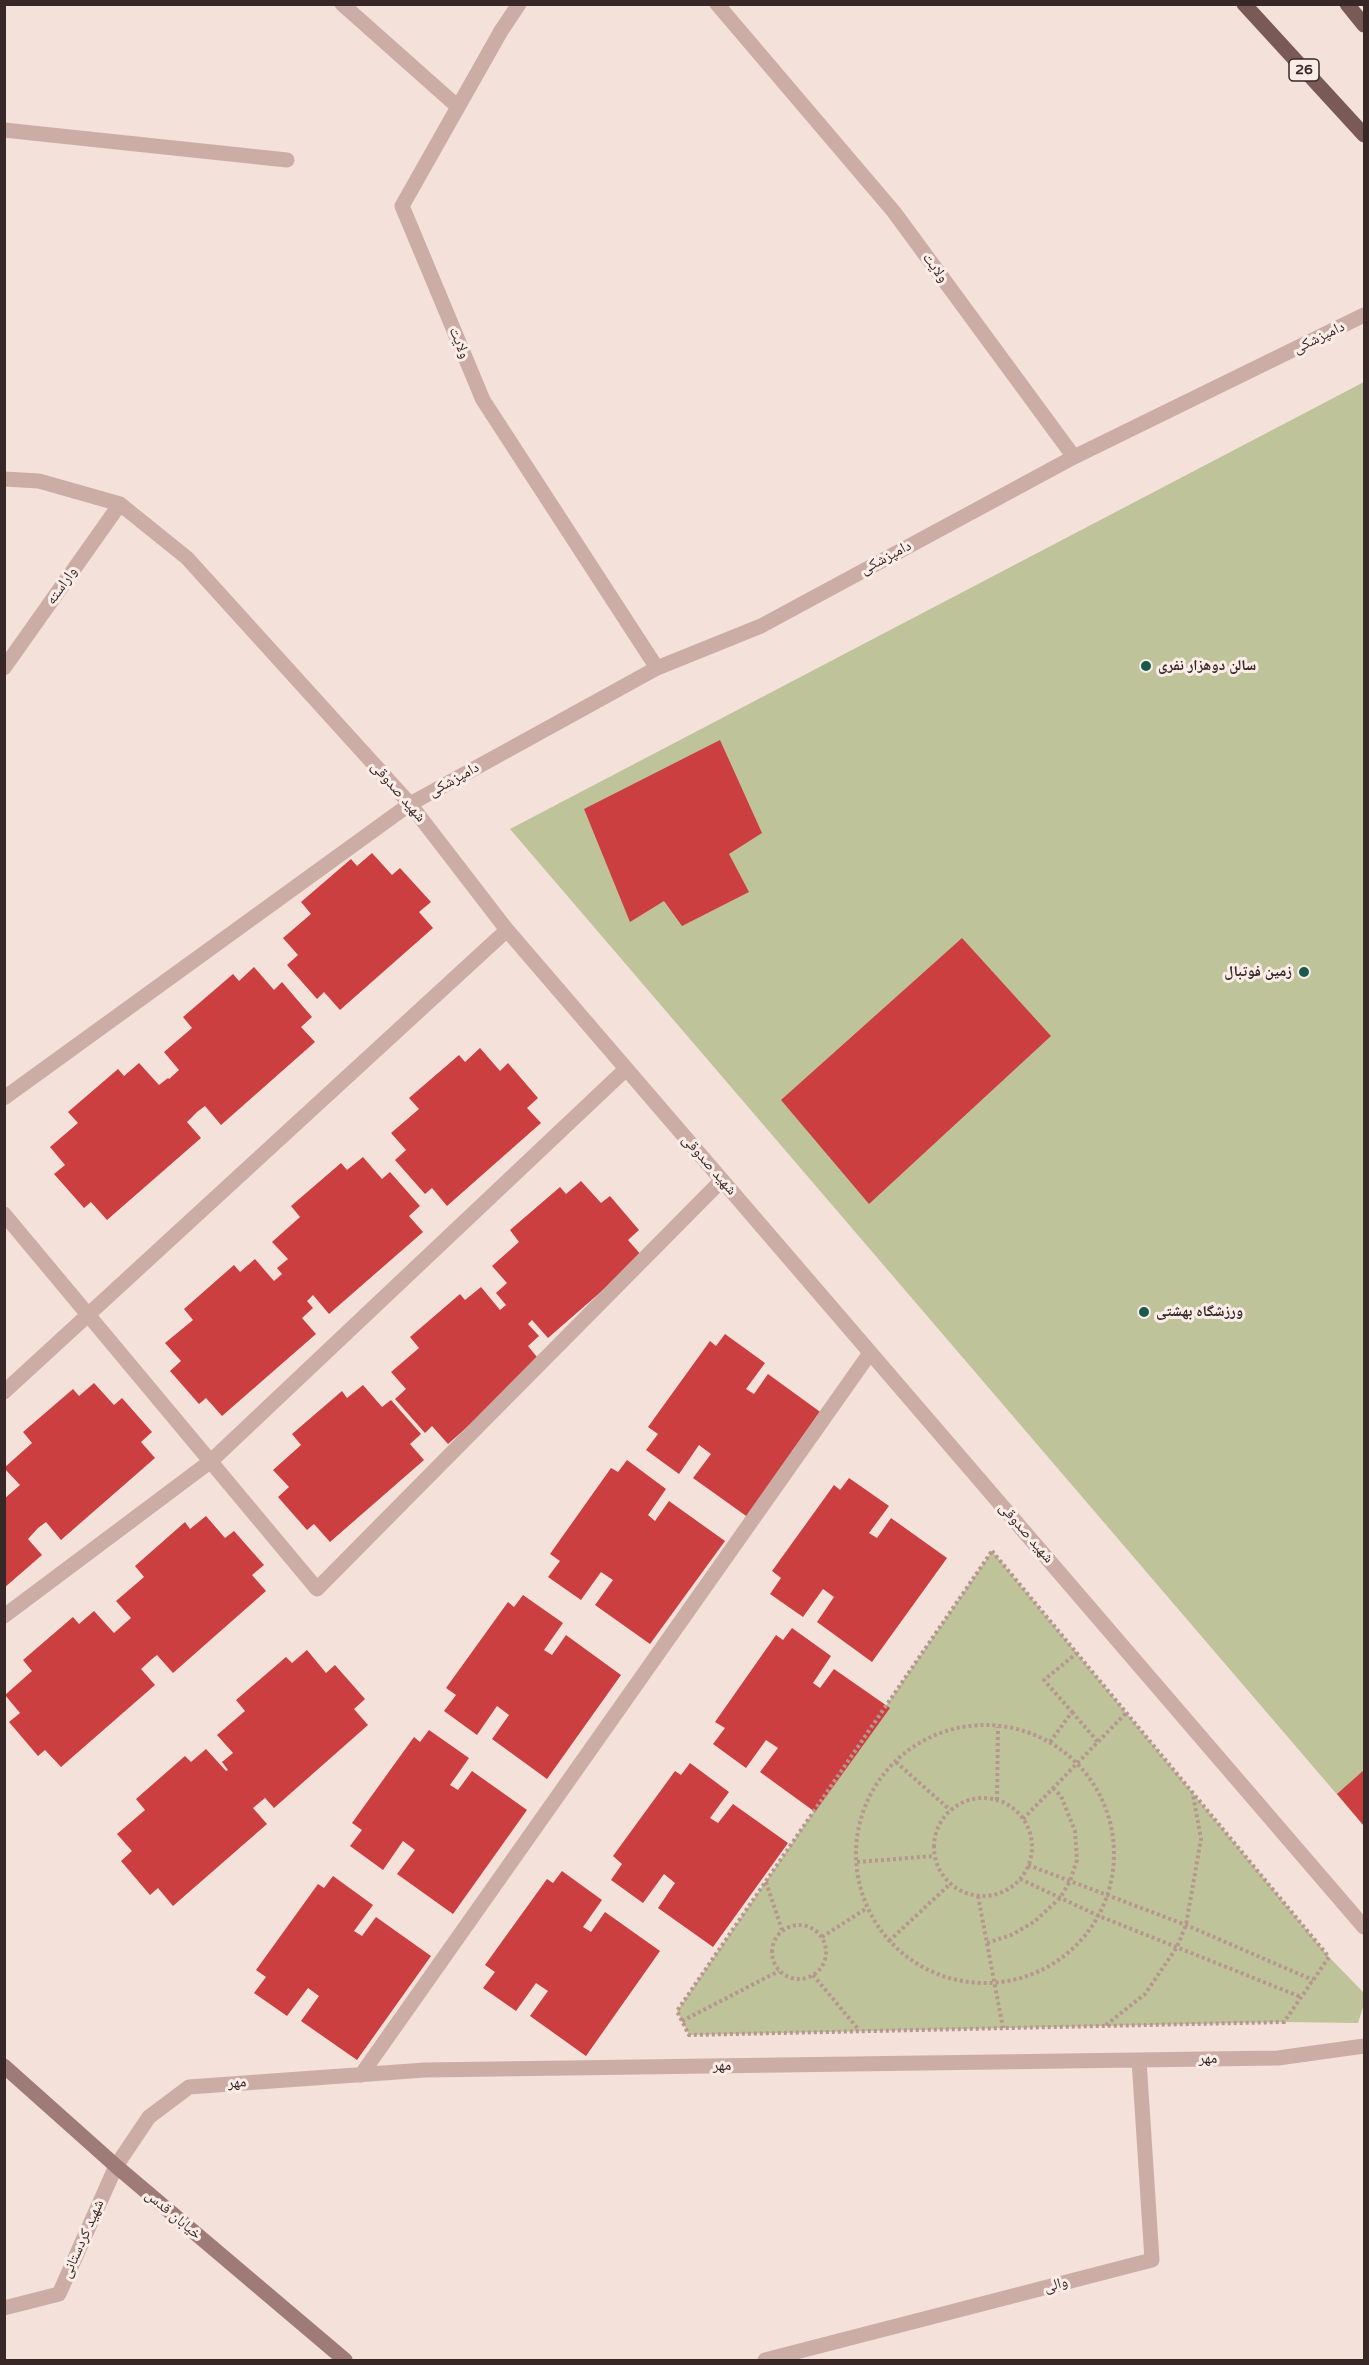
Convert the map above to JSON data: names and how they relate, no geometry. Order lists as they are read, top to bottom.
{
  "streets": {
    "main road": ["26", "خیابان قدس"],
    "street": [
      "ولایت",
      "دامپزشکی",
      "واراسته",
      "شهید صدوقی",
      "مهر",
      "شهید کردستانی",
      "والی"
    ]
  },
  "crossings": [
    ["ولایت", "دامپزشکی"],
    ["دامپزشکی", "شهید صدوقی"],
    ["واراسته", "شهید صدوقی"],
    ["مهر", "خیابان قدس"],
    ["مهر", "شهید کردستانی"],
    ["مهر", "والی"],
    ["خیابان قدس", "شهید کردستانی"]
  ],
  "places": ["سالن دوهزار نفری", "زمین فوتبال", "ورزشگاه بهشتی"]
}
